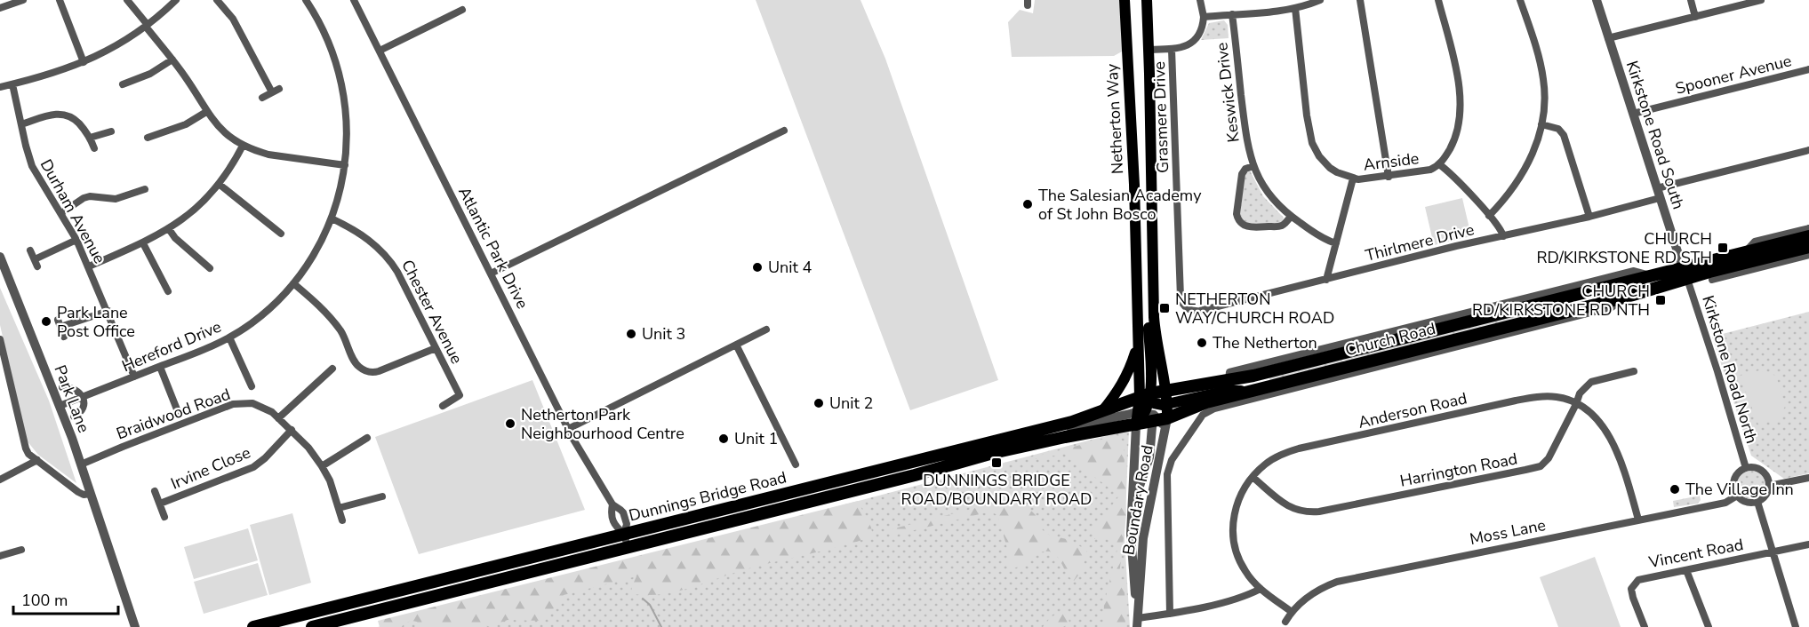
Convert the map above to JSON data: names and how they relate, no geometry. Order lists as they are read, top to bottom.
{
  "streets": {
    "highway": ["Church Road", "Dunnings Bridge Road"],
    "main road": ["Netherton Way"],
    "street": [
      "Spooner Avenue",
      "Keswick Drive",
      "Grasmere Drive",
      "Kirkstone Road South",
      "Arnside",
      "Durham Avenue",
      "Thirlmere Drive",
      "Atlantic Park Drive",
      "Chester Avenue",
      "Hereford Drive",
      "Kirkstone Road North",
      "Park Lane",
      "Anderson Road",
      "Braidwood Road",
      "Irvine Close",
      "Harrington Road",
      "Boundary Road",
      "Moss Lane",
      "Vincent Road"
    ]
  },
  "crossings": [
    ["Spooner Avenue", "Kirkstone Road South"],
    ["Keswick Drive", "Arnside"],
    ["Grasmere Drive", "Thirlmere Drive"],
    ["Netherton Way", "Church Road"],
    ["Netherton Way", "Dunnings Bridge Road"],
    ["Netherton Way", "Boundary Road"],
    ["Kirkstone Road South", "Thirlmere Drive"],
    ["Kirkstone Road South", "Church Road"],
    ["Kirkstone Road South", "Kirkstone Road North"],
    ["Arnside", "Thirlmere Drive"],
    ["Durham Avenue", "Hereford Drive"],
    ["Atlantic Park Drive", "Dunnings Bridge Road"],
    ["Chester Avenue", "Hereford Drive"],
    ["Church Road", "Kirkstone Road North"],
    ["Church Road", "Dunnings Bridge Road"],
    ["Church Road", "Boundary Road"],
    ["Hereford Drive", "Park Lane"],
    ["Kirkstone Road North", "Moss Lane"],
    ["Park Lane", "Braidwood Road"],
    ["Anderson Road", "Harrington Road"],
    ["Anderson Road", "Moss Lane"],
    ["Braidwood Road", "Irvine Close"],
    ["Dunnings Bridge Road", "Boundary Road"]
  ],
  "places": {
    "other": [
      "The Salesian Academy of St John Bosco",
      "Unit 4",
      "Park Lane Post Office",
      "Unit 3",
      "The Netherton",
      "Unit 2",
      "Netherton Park Neighbourhood Centre",
      "Unit 1",
      "The Village Inn"
    ],
    "transit": [
      "CHURCH RD/KIRKSTONE RD STH",
      "CHURCH RD/KIRKSTONE RD NTH",
      "NETHERTON WAY/CHURCH ROAD",
      "DUNNINGS BRIDGE ROAD/BOUNDARY ROAD"
    ]
  },
  "scale_bar": "100 m"
}
